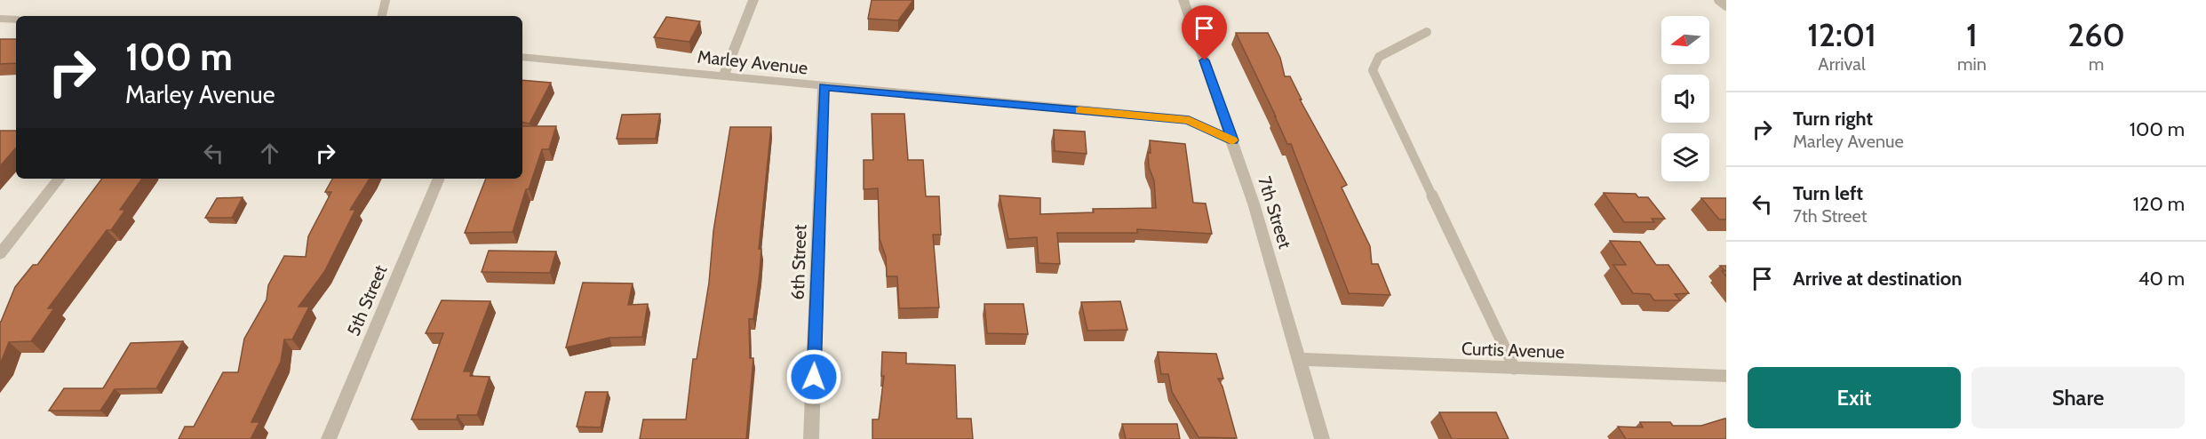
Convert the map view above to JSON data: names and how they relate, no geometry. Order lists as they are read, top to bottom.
{
  "streets": {
    "street": [
      "Marley Avenue",
      "7th Street",
      "6th Street",
      "5th Street",
      "Curtis Avenue"
    ]
  },
  "crossings": [
    ["Marley Avenue", "7th Street"],
    ["Marley Avenue", "6th Street"],
    ["7th Street", "Curtis Avenue"]
  ],
  "north": "left",
  "page": {
    "eta": [
      "12:01",
      "Arrival",
      "1",
      "min",
      "260",
      "m"
    ],
    "turn": ["100 m", "Marley Avenue"],
    "list": [
      {
        "name": "Turn right",
        "note": "Marley Avenue",
        "value": "100 m"
      },
      {
        "name": "Turn left",
        "note": "7th Street",
        "value": "120 m"
      },
      {
        "name": "Arrive at destination",
        "value": "40 m"
      }
    ],
    "buttons": ["Exit", "Share"]
  }
}
